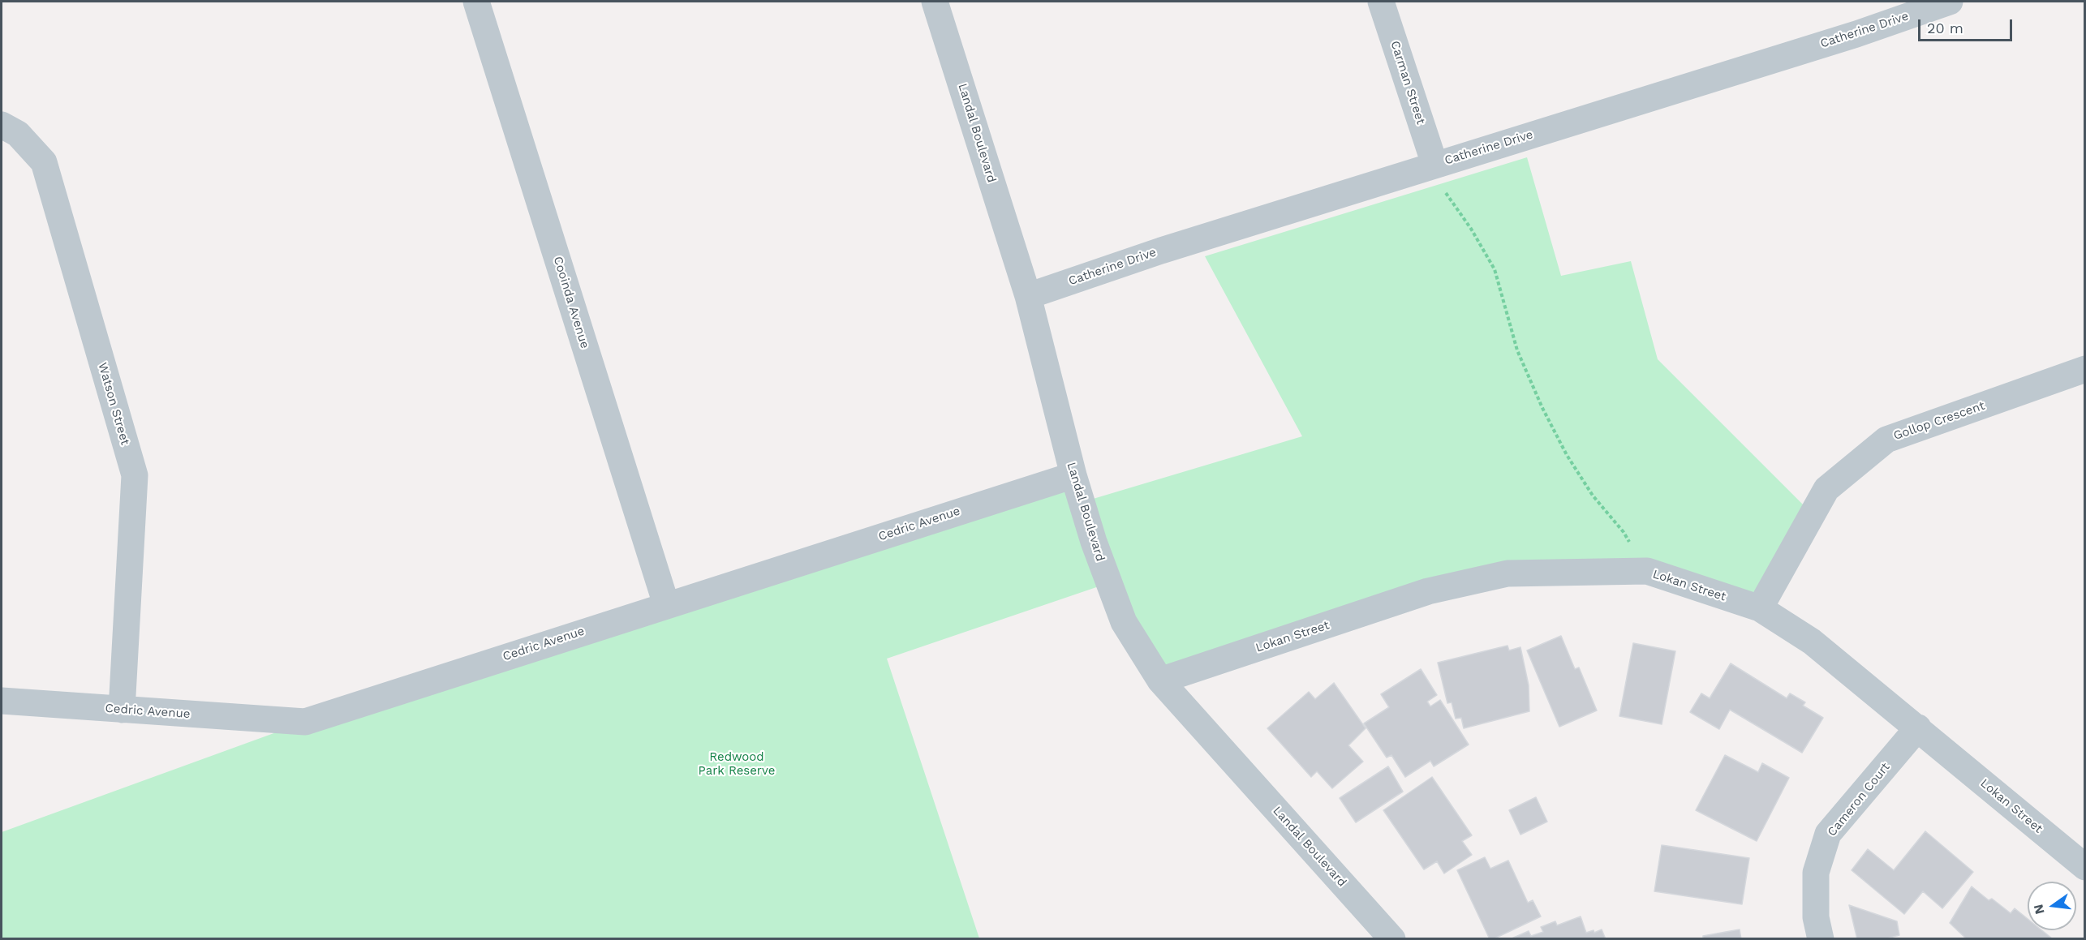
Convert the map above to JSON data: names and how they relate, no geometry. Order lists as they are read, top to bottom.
{
  "streets": {
    "street": [
      "Catherine Drive",
      "Carman Street",
      "Landal Boulevard",
      "Cooinda Avenue",
      "Watson Street",
      "Gollop Crescent",
      "Cedric Avenue",
      "Lokan Street",
      "Cameron Court"
    ]
  },
  "crossings": [
    ["Catherine Drive", "Carman Street"],
    ["Catherine Drive", "Landal Boulevard"],
    ["Landal Boulevard", "Cedric Avenue"],
    ["Landal Boulevard", "Lokan Street"],
    ["Cooinda Avenue", "Cedric Avenue"],
    ["Watson Street", "Cedric Avenue"],
    ["Gollop Crescent", "Lokan Street"],
    ["Lokan Street", "Cameron Court"]
  ],
  "parks": ["Redwood Park Reserve"],
  "scale_bar": "20 m",
  "north": "left"
}
